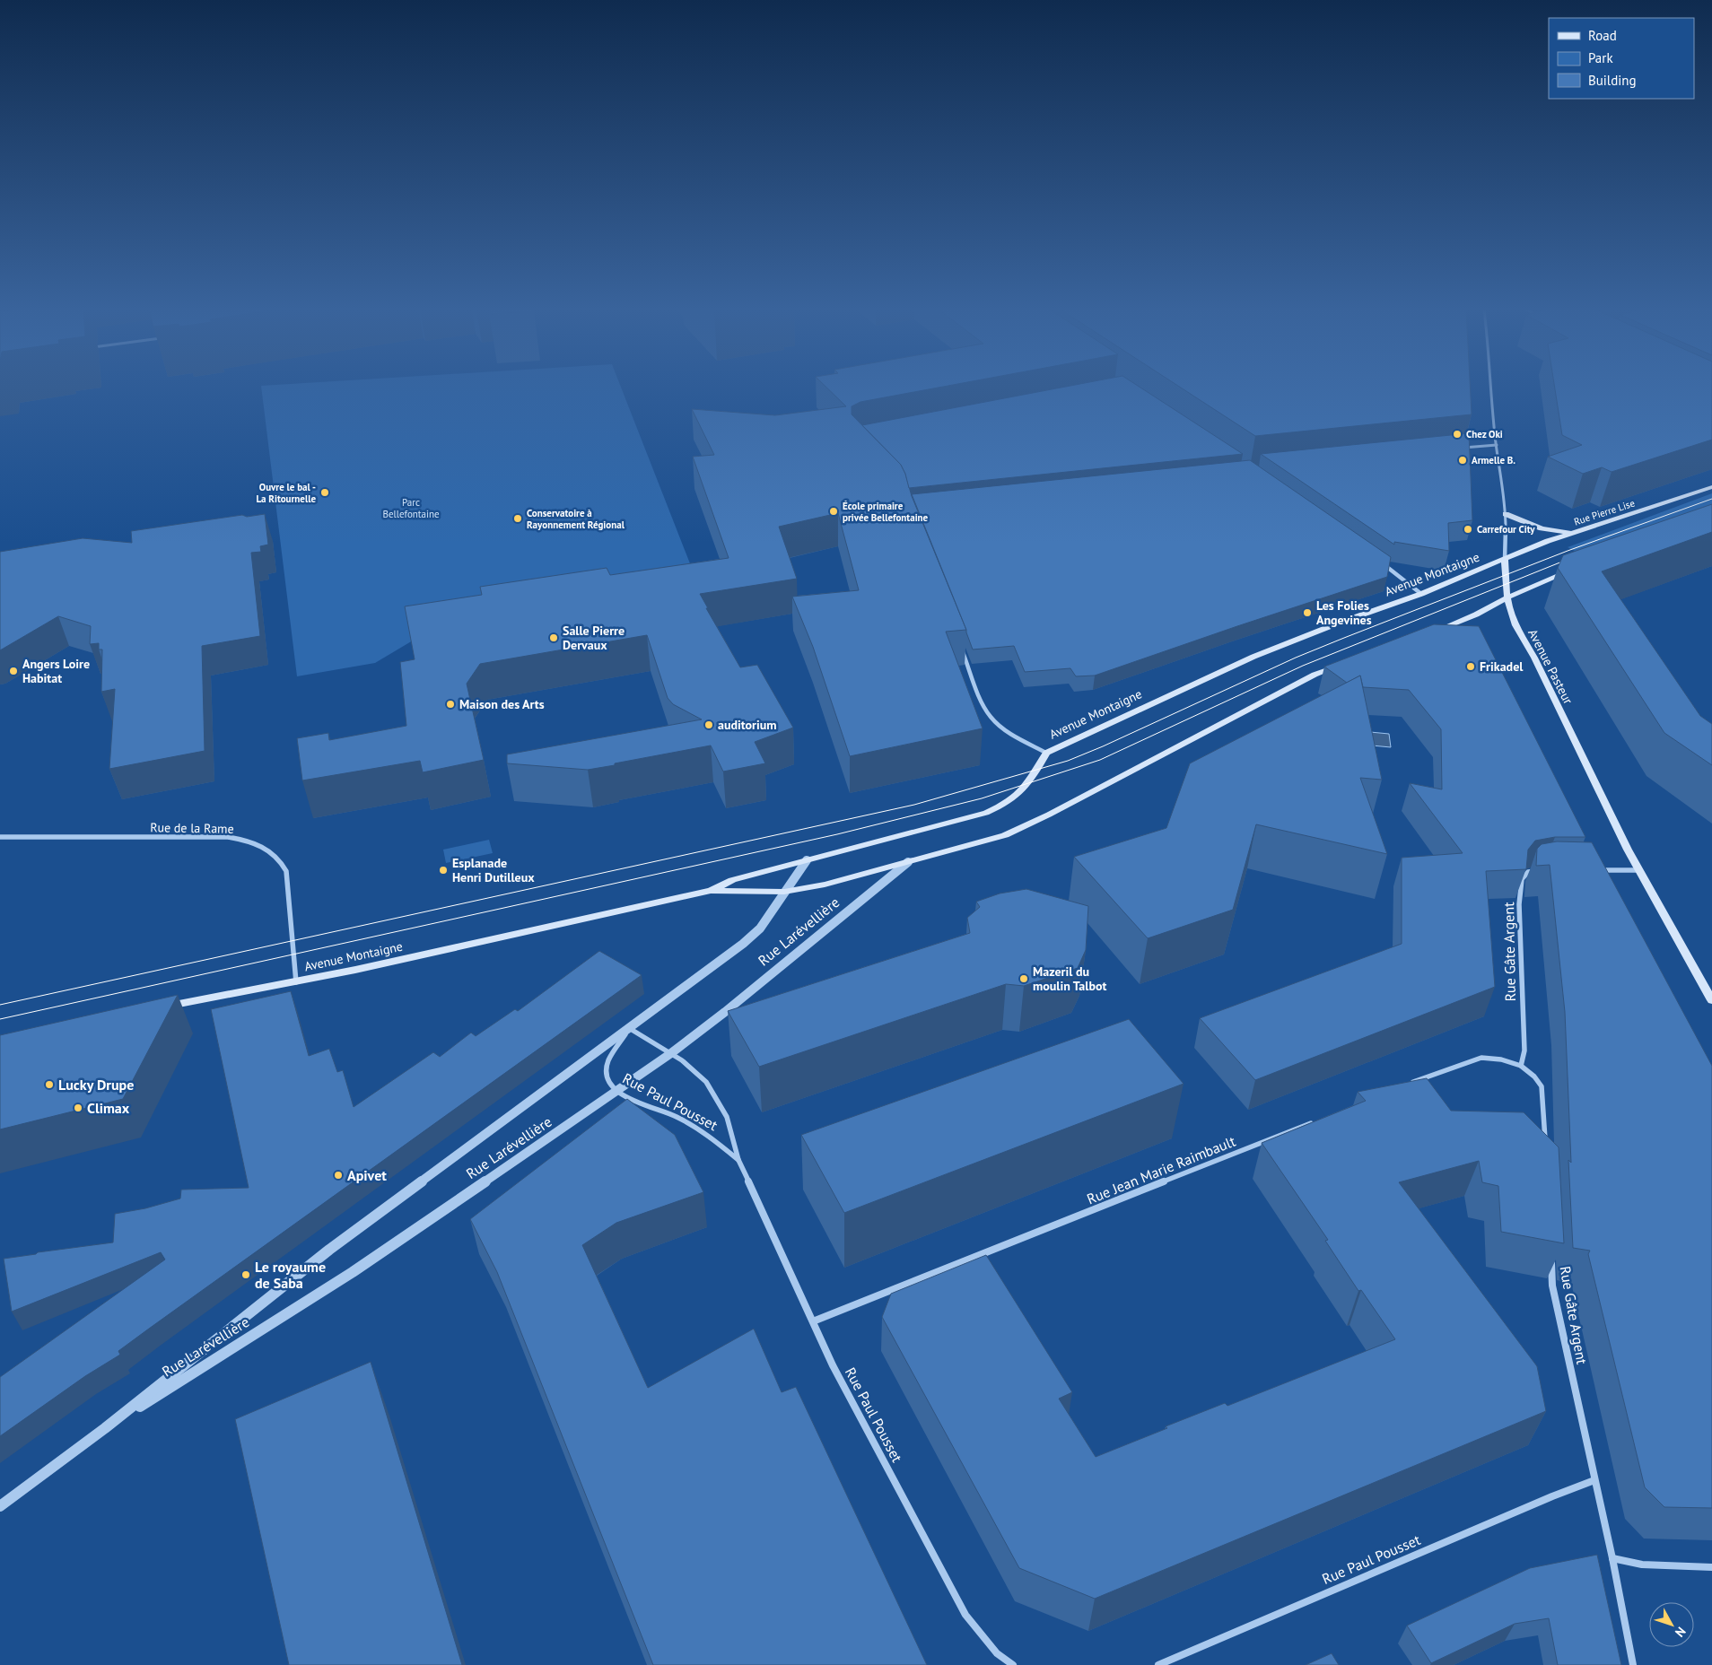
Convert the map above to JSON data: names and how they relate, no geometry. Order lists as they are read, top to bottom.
{
  "streets": {
    "main road": ["Rue Pierre Lise", "Avenue Montaigne", "Avenue Pasteur"],
    "street": [
      "Rue de la Rame",
      "Rue Larévellière",
      "Rue Gâte Argent",
      "Rue Paul Pousset",
      "Rue Jean Marie Raimbault"
    ]
  },
  "crossings": [
    ["Rue Pierre Lise", "Avenue Montaigne"],
    ["Rue Pierre Lise", "Avenue Pasteur"],
    ["Avenue Montaigne", "Avenue Pasteur"],
    ["Avenue Montaigne", "Rue de la Rame"],
    ["Avenue Montaigne", "Rue Larévellière"],
    ["Rue Larévellière", "Rue Paul Pousset"],
    ["Rue Gâte Argent", "Rue Paul Pousset"],
    ["Rue Paul Pousset", "Rue Jean Marie Raimbault"]
  ],
  "parks": ["Parc Bellefontaine"],
  "places": [
    "Chez Oki",
    "Armelle B.",
    "Ouvre le bal - La Ritournelle",
    "École primaire privée Bellefontaine",
    "Conservatoire à Rayonnement Régional",
    "Carrefour City",
    "Les Folies Angevines",
    "Salle Pierre Dervaux",
    "Frikadel",
    "Angers Loire Habitat",
    "Maison des Arts",
    "auditorium",
    "Esplanade Henri Dutilleux",
    "Mazeril du moulin Talbot",
    "Lucky Drupe",
    "Climax",
    "Apivet",
    "Le royaume de Saba"
  ],
  "legend": ["Road", "Park", "Building"],
  "north": "bottom right"
}
